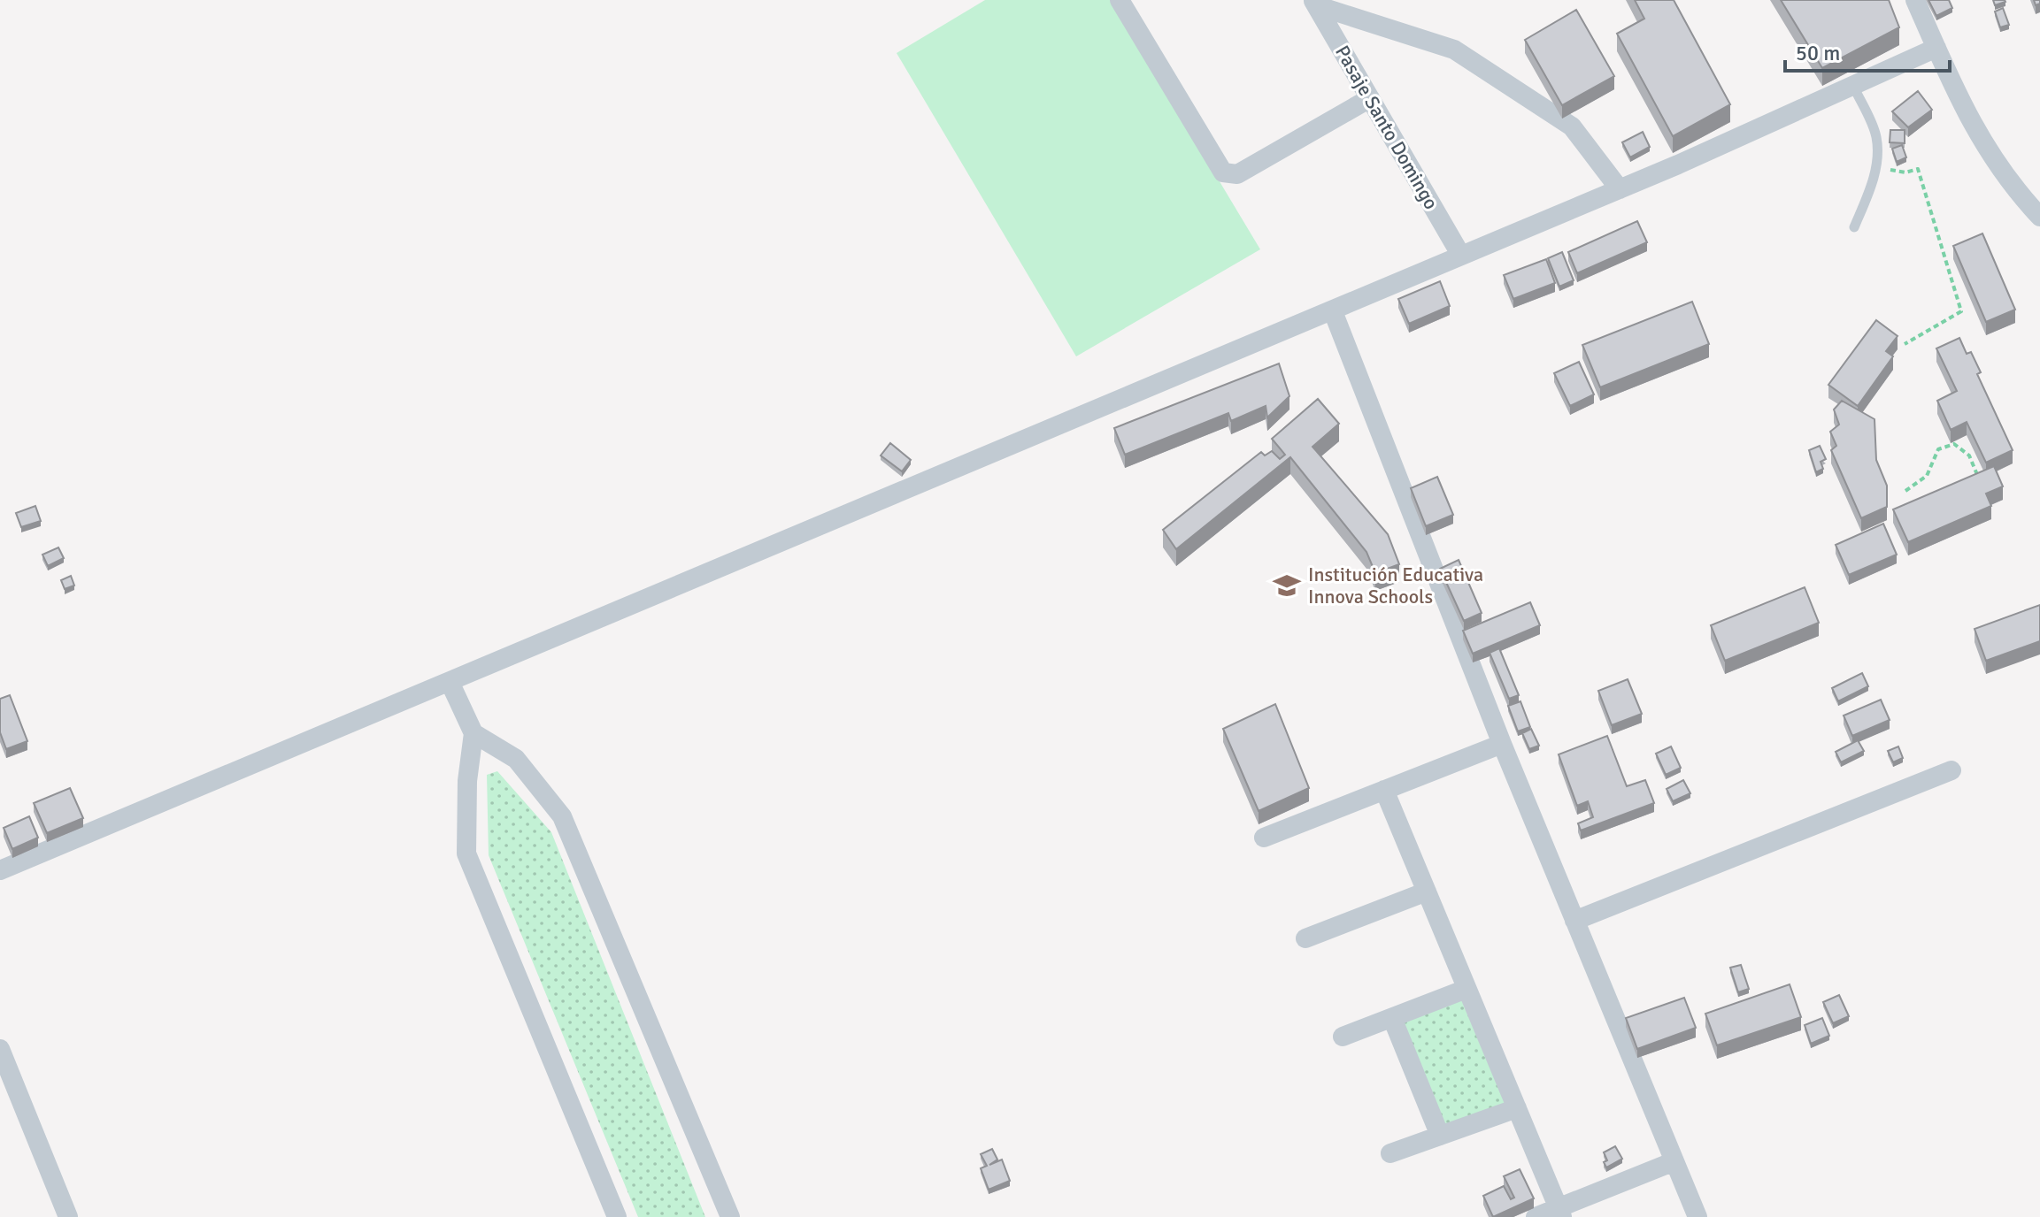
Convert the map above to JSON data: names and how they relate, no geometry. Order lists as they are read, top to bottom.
{
  "streets": {
    "street": ["Pasaje Santo Domingo"]
  },
  "places": {
    "school or university": ["Institución Educativa Innova Schools"]
  },
  "scale_bar": "50 m"
}
